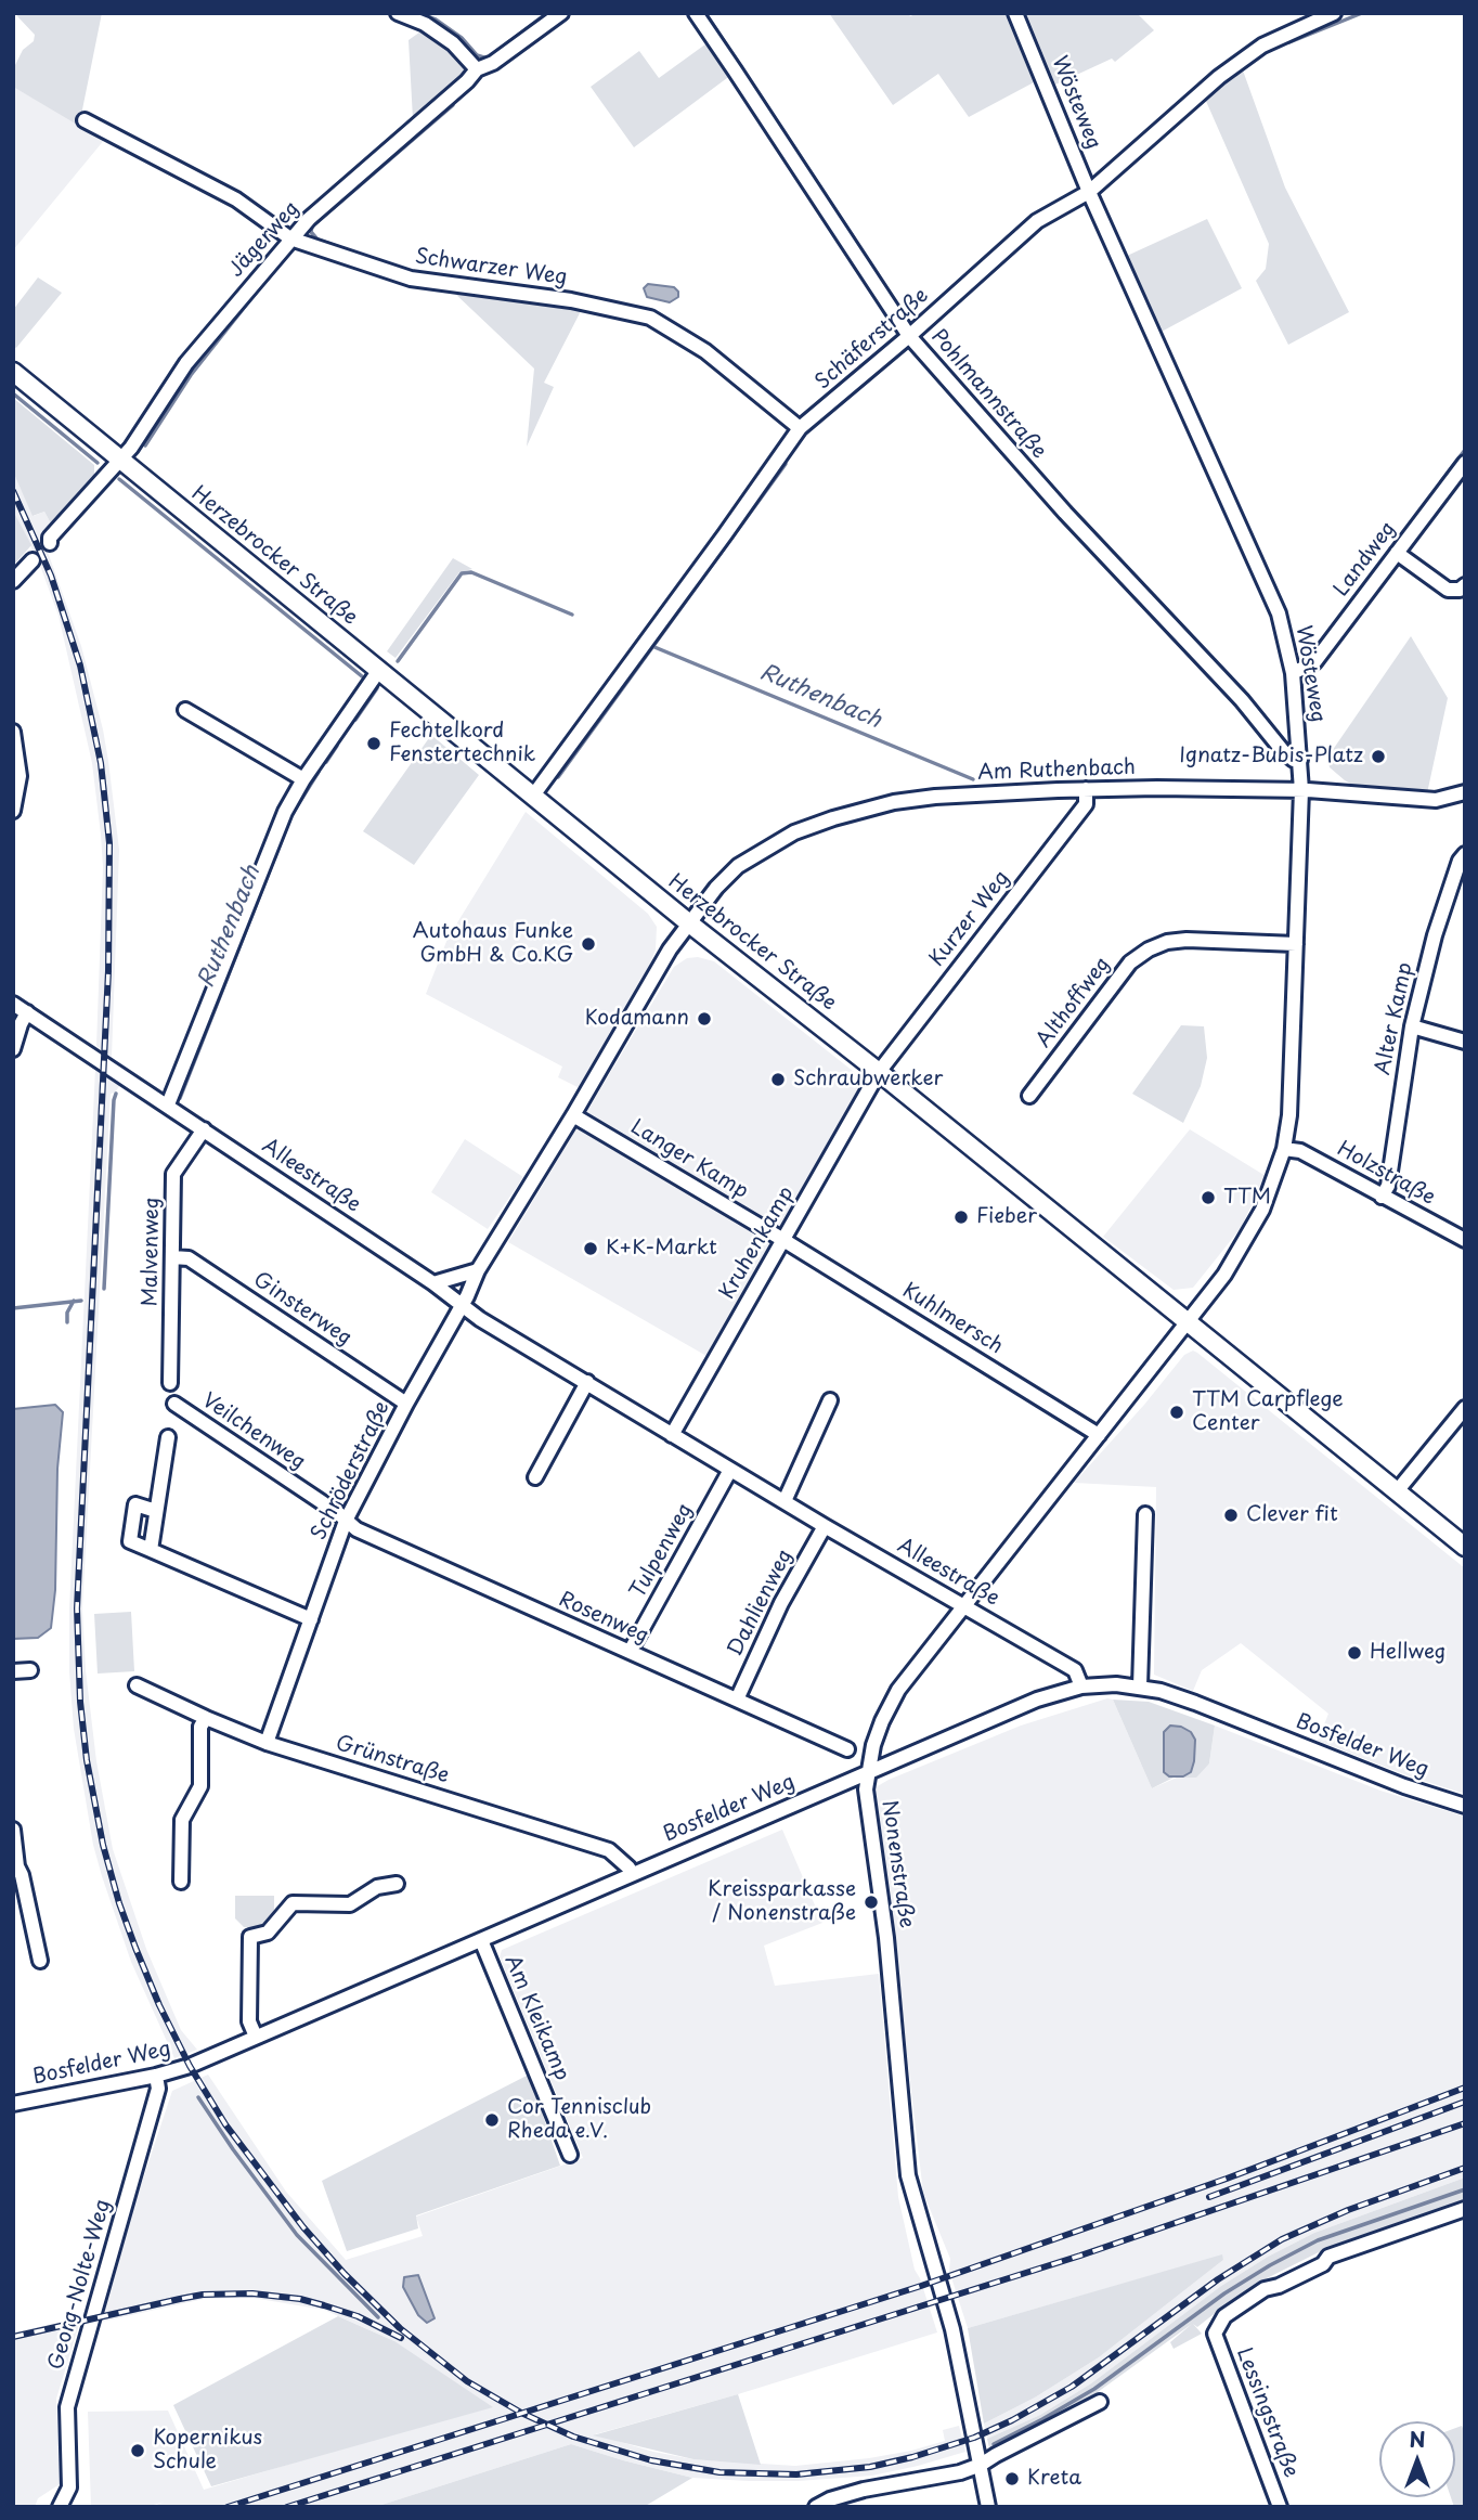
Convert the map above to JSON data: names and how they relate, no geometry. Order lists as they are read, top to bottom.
{
  "streets": {
    "main road": ["Herzebrocker Straße"],
    "street": [
      "Wösteweg",
      "Jägerweg",
      "Schwarzer Weg",
      "Schäferstraße",
      "Pohlmannstraße",
      "Landweg",
      "Am Ruthenbach",
      "Kurzer Weg",
      "Althoffweg",
      "Alter Kamp",
      "Langer Kamp",
      "Holzstraße",
      "Alleestraße",
      "Kruhenkamp",
      "Malvenweg",
      "Ginsterweg",
      "Kuhlmersch",
      "Veilchenweg",
      "Schröderstraße",
      "Tulpenweg",
      "Dahlienweg",
      "Rosenweg",
      "Bosfelder Weg",
      "Grünstraße",
      "Nonenstraße",
      "Am Kleikamp",
      "Georg-Nolte-Weg",
      "Lessingstraße"
    ]
  },
  "crossings": [
    ["Wösteweg", "Schäferstraße"],
    ["Wösteweg", "Pohlmannstraße"],
    ["Wösteweg", "Herzebrocker Straße"],
    ["Wösteweg", "Landweg"],
    ["Wösteweg", "Am Ruthenbach"],
    ["Wösteweg", "Althoffweg"],
    ["Wösteweg", "Holzstraße"],
    ["Wösteweg", "Nonenstraße"],
    ["Jägerweg", "Schwarzer Weg"],
    ["Jägerweg", "Herzebrocker Straße"],
    ["Schwarzer Weg", "Schäferstraße"],
    ["Schäferstraße", "Pohlmannstraße"],
    ["Schäferstraße", "Herzebrocker Straße"],
    ["Herzebrocker Straße", "Am Ruthenbach"],
    ["Herzebrocker Straße", "Kurzer Weg"],
    ["Herzebrocker Straße", "Kruhenkamp"],
    ["Herzebrocker Straße", "Schröderstraße"],
    ["Herzebrocker Straße", "Nonenstraße"],
    ["Am Ruthenbach", "Kurzer Weg"],
    ["Am Ruthenbach", "Schröderstraße"],
    ["Kurzer Weg", "Kruhenkamp"],
    ["Alter Kamp", "Holzstraße"],
    ["Langer Kamp", "Kruhenkamp"],
    ["Langer Kamp", "Kuhlmersch"],
    ["Langer Kamp", "Schröderstraße"],
    ["Alleestraße", "Kruhenkamp"],
    ["Alleestraße", "Malvenweg"],
    ["Alleestraße", "Schröderstraße"],
    ["Alleestraße", "Tulpenweg"],
    ["Alleestraße", "Dahlienweg"],
    ["Alleestraße", "Bosfelder Weg"],
    ["Alleestraße", "Nonenstraße"],
    ["Kruhenkamp", "Kuhlmersch"],
    ["Malvenweg", "Ginsterweg"],
    ["Ginsterweg", "Schröderstraße"],
    ["Kuhlmersch", "Nonenstraße"],
    ["Veilchenweg", "Schröderstraße"],
    ["Veilchenweg", "Rosenweg"],
    ["Schröderstraße", "Rosenweg"],
    ["Schröderstraße", "Grünstraße"],
    ["Tulpenweg", "Rosenweg"],
    ["Dahlienweg", "Rosenweg"],
    ["Bosfelder Weg", "Grünstraße"],
    ["Bosfelder Weg", "Nonenstraße"],
    ["Bosfelder Weg", "Am Kleikamp"],
    ["Bosfelder Weg", "Georg-Nolte-Weg"]
  ],
  "water": ["Ruthenbach"],
  "places": [
    "Fechtelkord Fenstertechnik",
    "Ignatz-Bubis-Platz",
    "Autohaus Funke GmbH & Co.KG",
    "Kodamann",
    "Schraubwerker",
    "TTM",
    "Fieber",
    "K+K-Markt",
    "TTM Carpflege Center",
    "Clever fit",
    "Hellweg",
    "Kreissparkasse / Nonenstraße",
    "Cor Tennisclub Rheda e.V.",
    "Kopernikus Schule",
    "Kreta"
  ],
  "north": "top"
}
